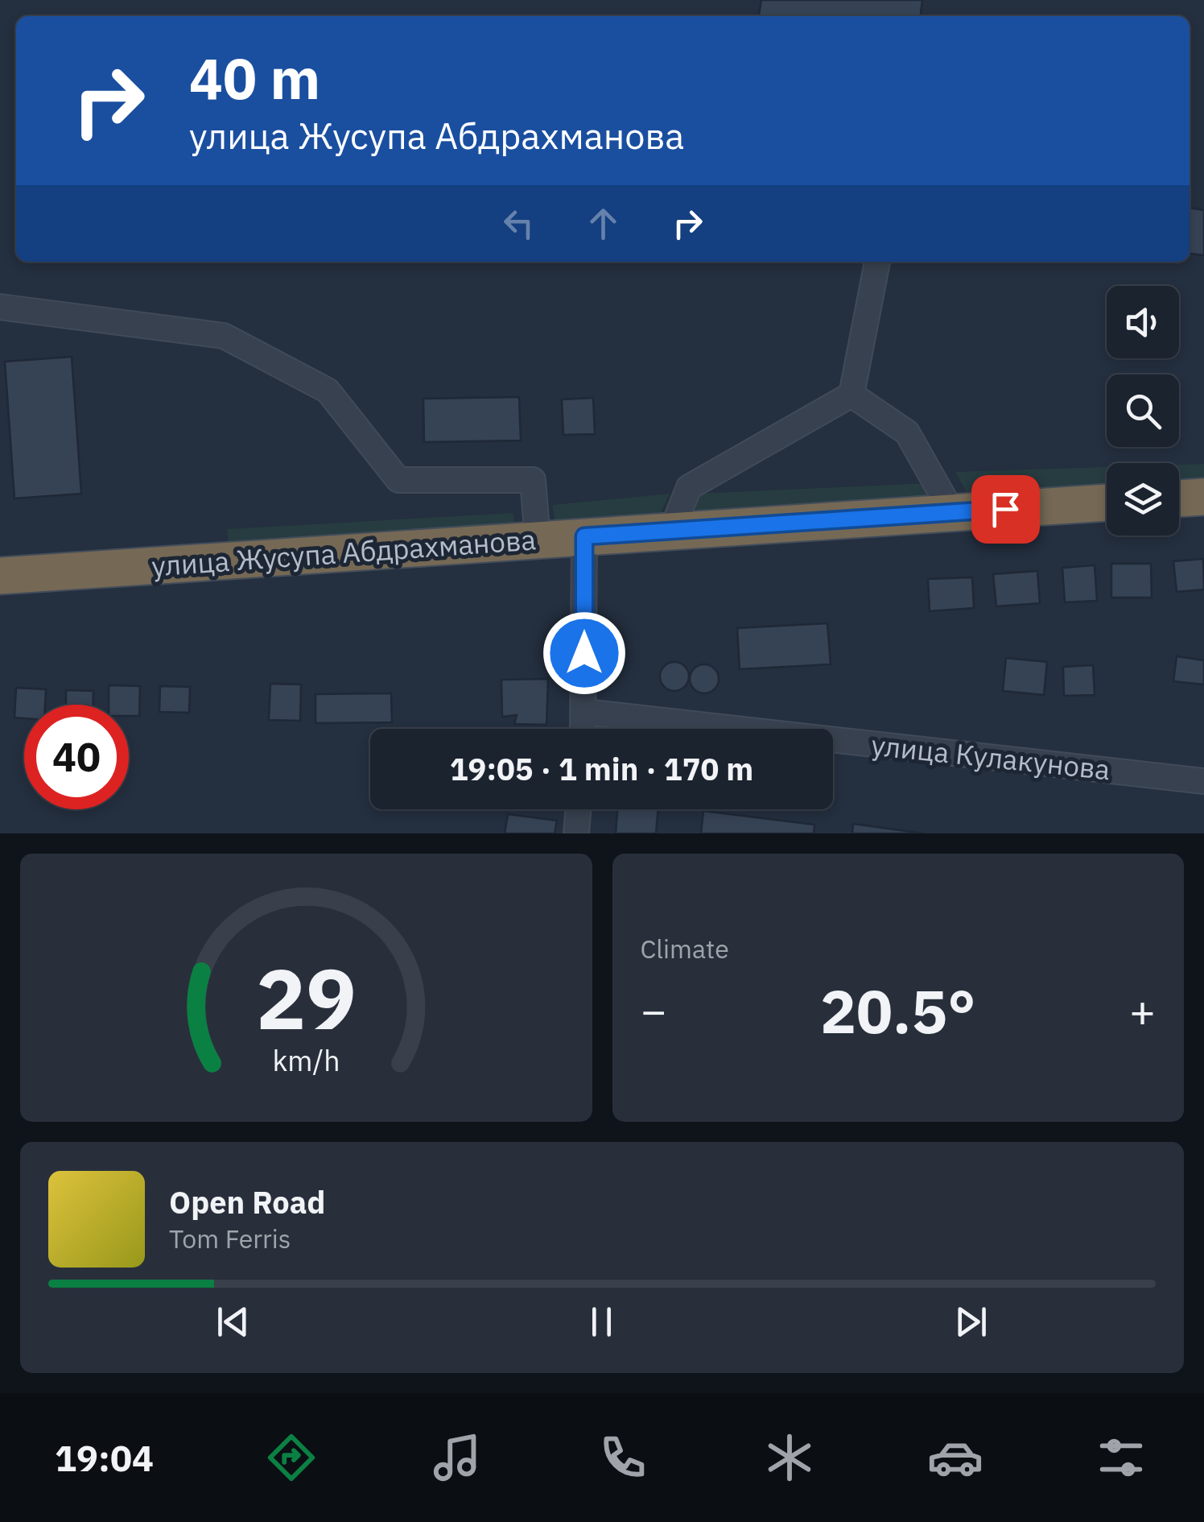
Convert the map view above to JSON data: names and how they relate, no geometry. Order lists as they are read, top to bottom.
{
  "streets": {
    "highway": ["улица Жусупа Абдрахманова"],
    "street": ["улица Кулакунова"]
  },
  "page": {
    "turn": ["40 m", "улица Жусупа Абдрахманова"],
    "limit": "40",
    "trip": "19:05 · 1 min · 170 m",
    "tile": "Climate",
    "heat": ["−", "20.5°", "+"],
    "song": ["Open Road", "Tom Ferris"],
    "tabs": "19:04",
    "gauge": ["29", "km/h"]
  }
}
